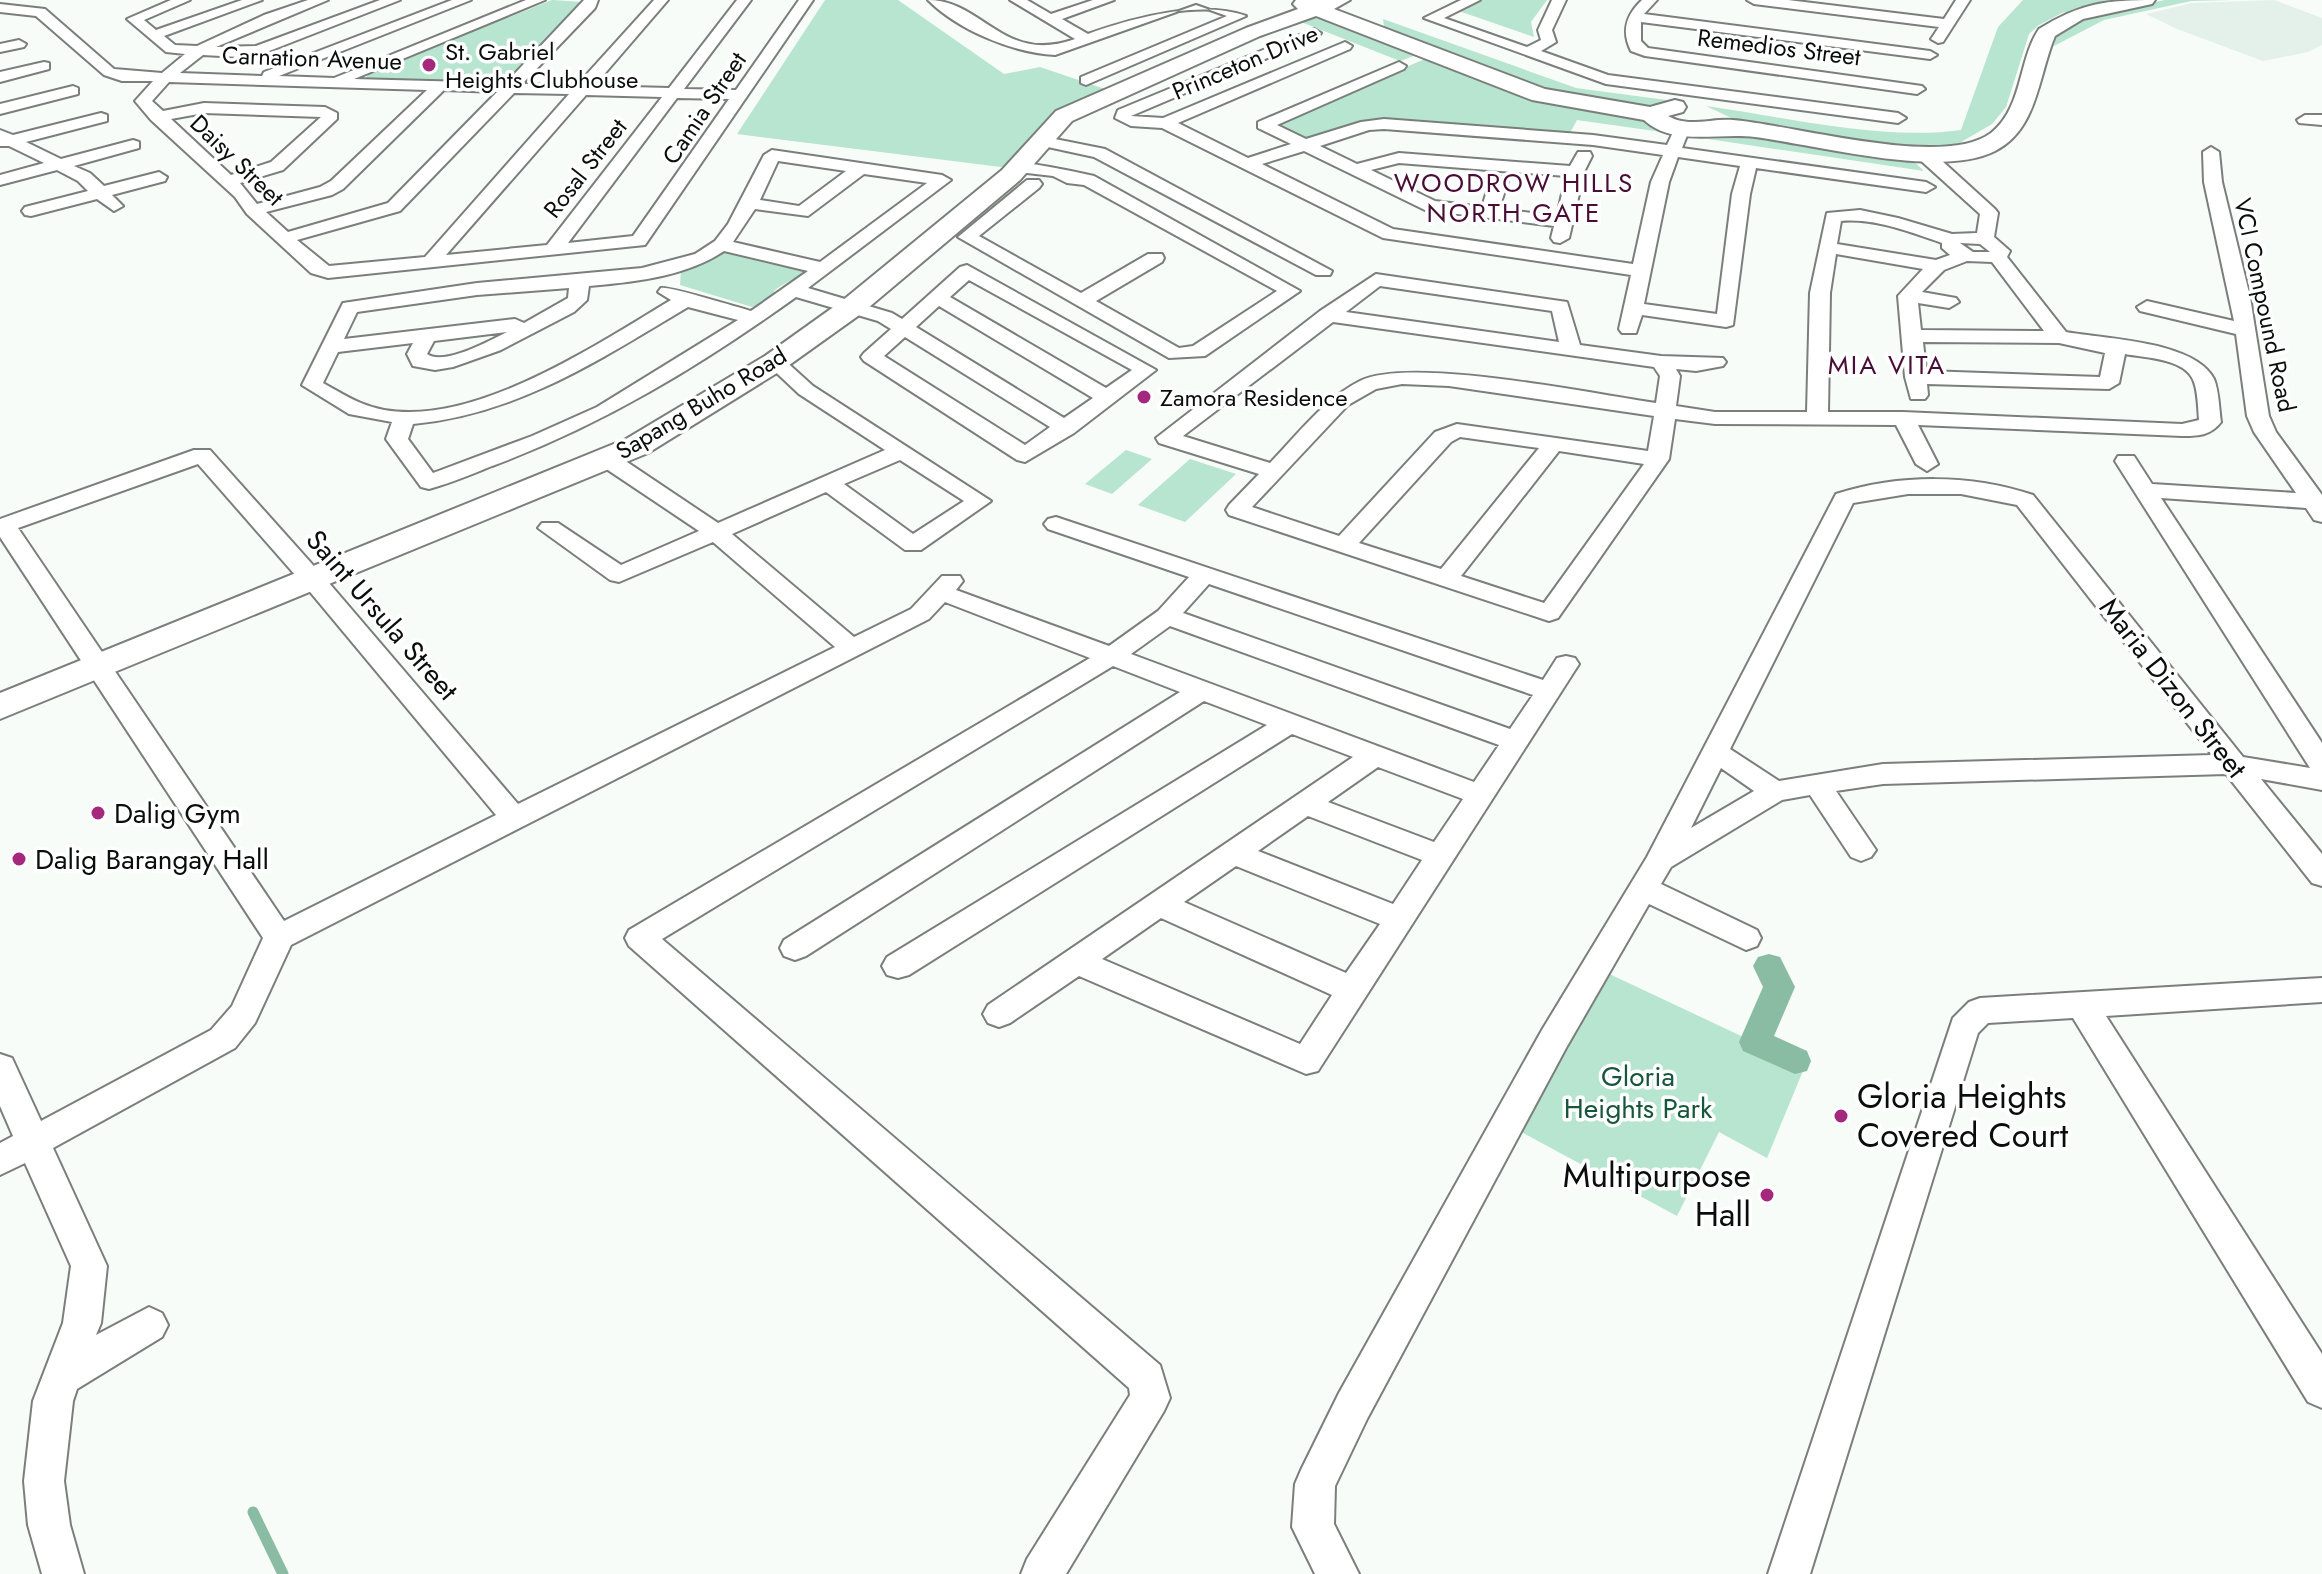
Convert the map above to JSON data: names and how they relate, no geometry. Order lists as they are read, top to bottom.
{
  "streets": {
    "street": [
      "Remedios Street",
      "Carnation Avenue",
      "Princeton Drive",
      "Camia Street",
      "Daisy Street",
      "Rosal Street",
      "VCI Compound Road",
      "Sapang Buho Road",
      "Saint Ursula Street",
      "Maria Dizon Street"
    ]
  },
  "crossings": [
    ["Carnation Avenue", "Camia Street"],
    ["Carnation Avenue", "Daisy Street"],
    ["Carnation Avenue", "Rosal Street"],
    ["Camia Street", "Rosal Street"],
    ["Sapang Buho Road", "Saint Ursula Street"]
  ],
  "districts": ["WOODROW HILLS NORTH GATE", "MIA VITA"],
  "parks": ["Gloria Heights Park"],
  "places": [
    "St. Gabriel Heights Clubhouse",
    "Zamora Residence",
    "Dalig Gym",
    "Dalig Barangay Hall",
    "Gloria Heights Covered Court",
    "Multipurpose Hall"
  ]
}
